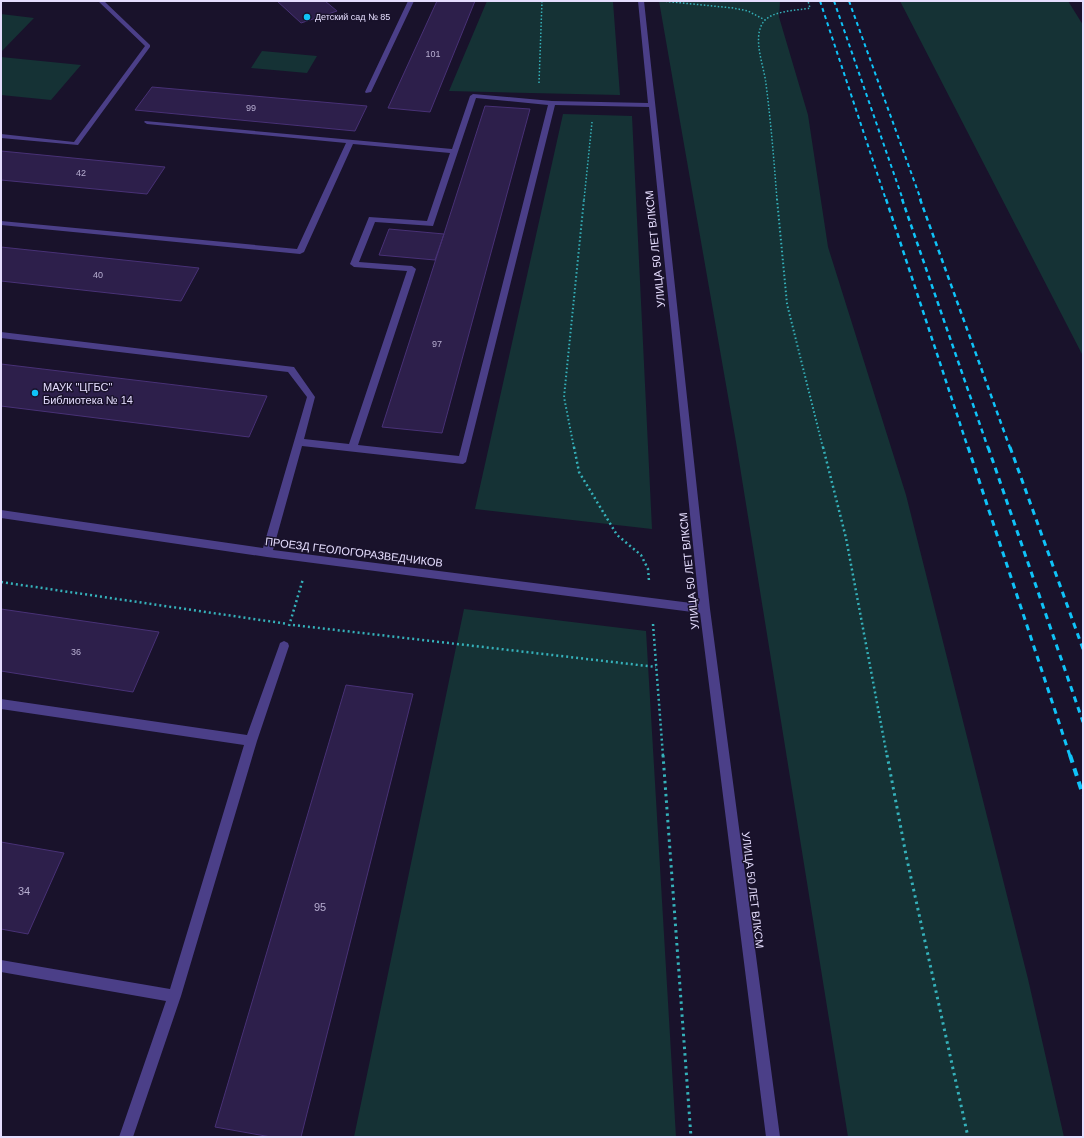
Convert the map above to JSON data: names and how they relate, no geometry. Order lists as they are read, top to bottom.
{
  "streets": {
    "street": ["УЛИЦА 50 ЛЕТ ВЛКСМ", "ПРОЕЗД ГЕОЛОГОРАЗВЕДЧИКОВ"]
  },
  "crossings": [
    ["УЛИЦА 50 ЛЕТ ВЛКСМ", "ПРОЕЗД ГЕОЛОГОРАЗВЕДЧИКОВ"]
  ],
  "places": ["Детский сад № 85", "МАУК \"ЦГБС\" Библиотека № 14"],
  "house_numbers": [
    "101",
    "99",
    "42",
    "40",
    "97",
    "36",
    "34",
    "95"
  ]
}
